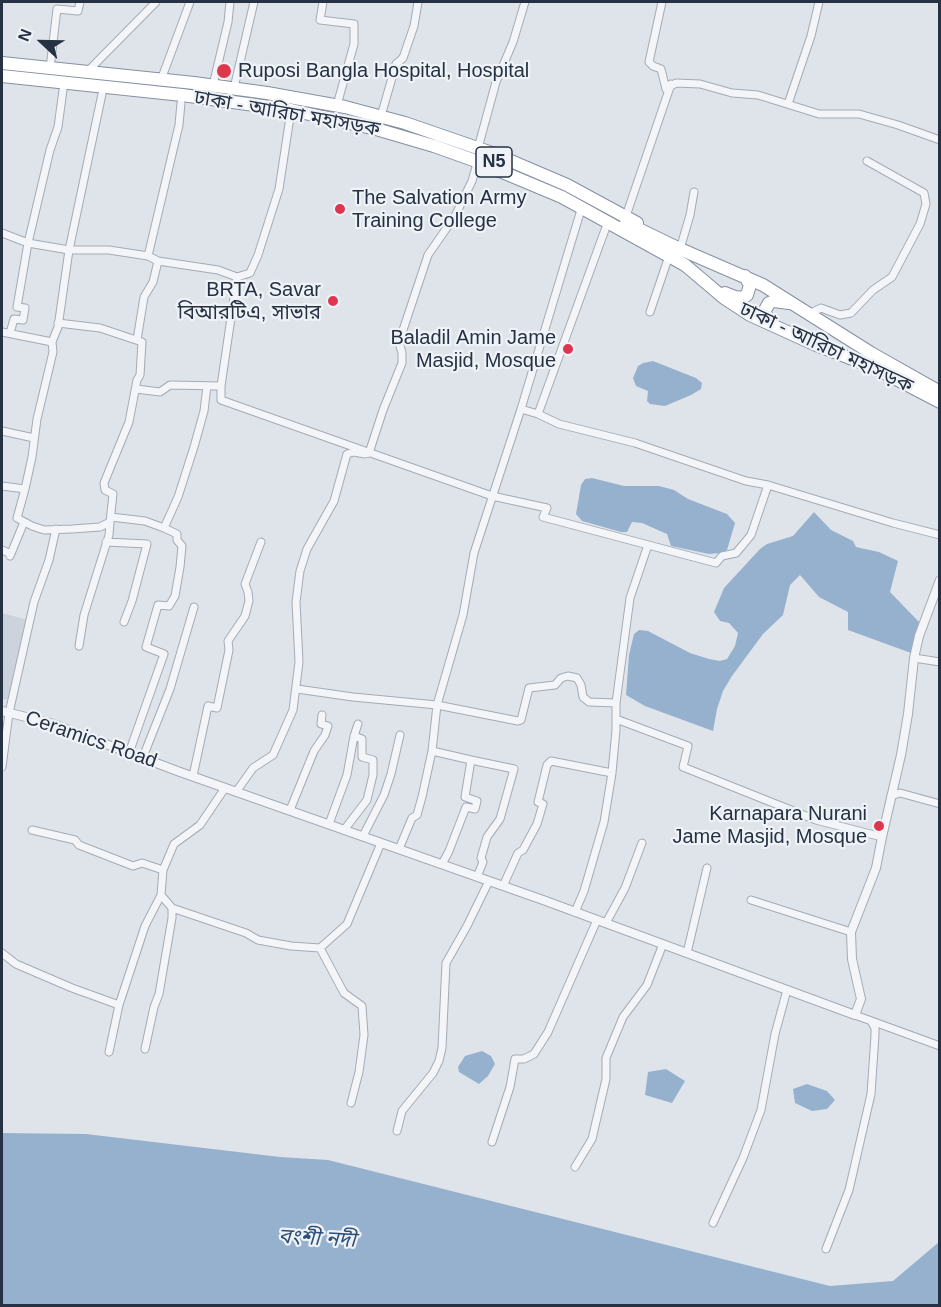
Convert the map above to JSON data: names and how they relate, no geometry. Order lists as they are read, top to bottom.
{
  "streets": {
    "highway": ["ঢাকা - আরিচা মহাসড়ক", "N5"],
    "street": ["Ceramics Road"]
  },
  "water": ["বংশী নদী"],
  "places": [
    "Ruposi Bangla Hospital, Hospital",
    "The Salvation Army Training College",
    "BRTA, Savar বিআরটিএ, সাভার",
    "Baladil Amin Jame Masjid, Mosque",
    "Karnapara Nurani Jame Masjid, Mosque"
  ],
  "north": "left"
}
